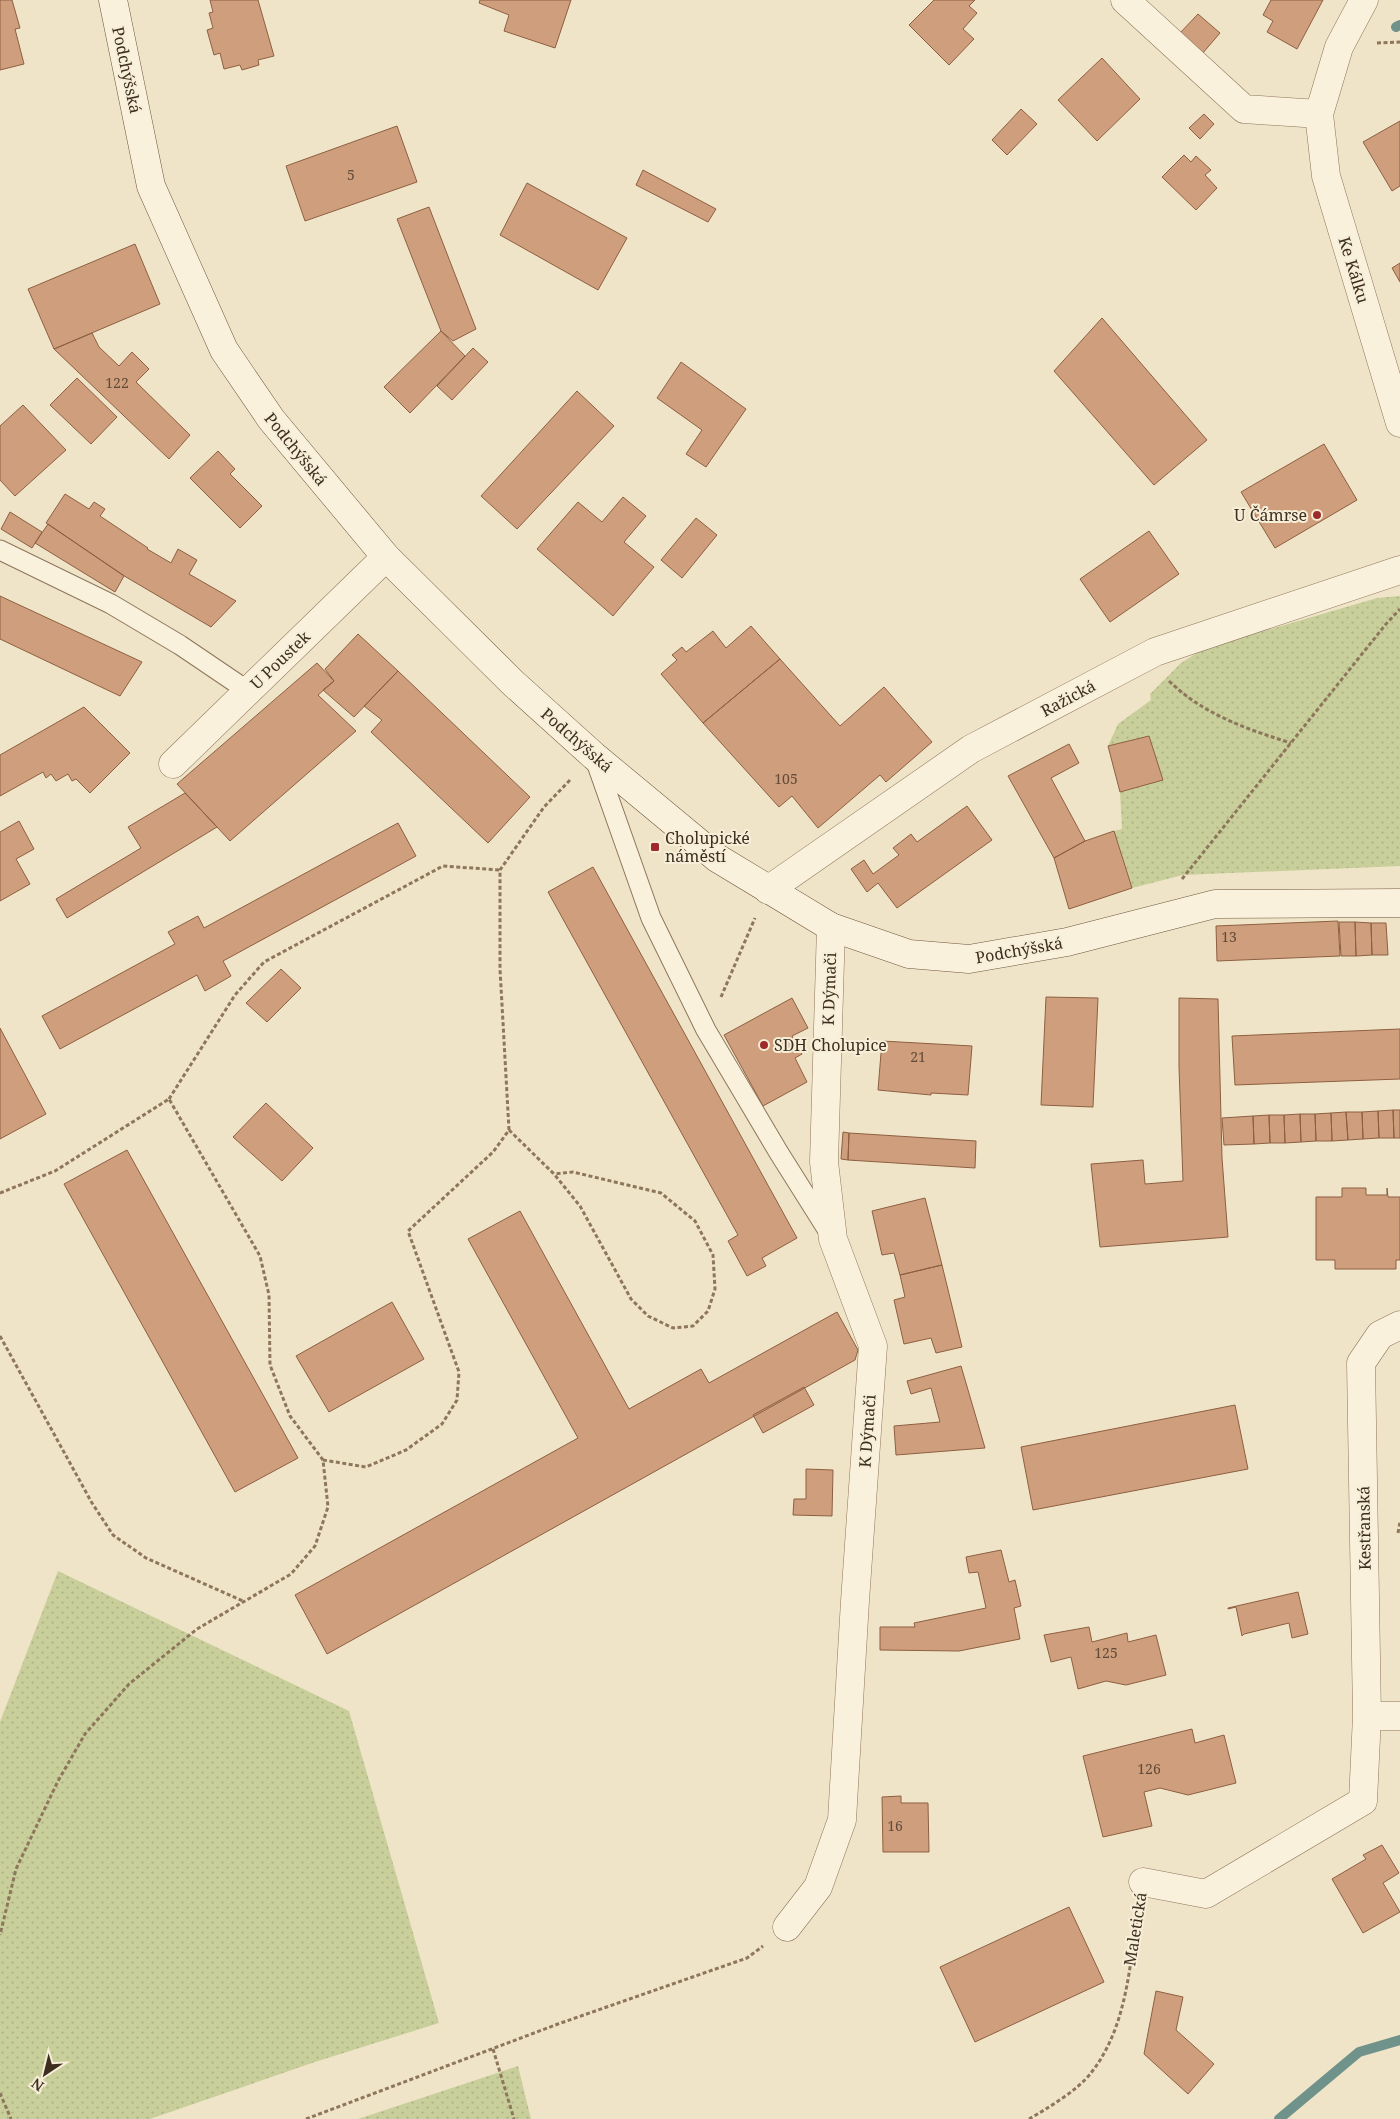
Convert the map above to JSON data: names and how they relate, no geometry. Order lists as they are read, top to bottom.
{
  "streets": {
    "street": [
      "Podchýšská",
      "Ke Kálku",
      "U Poustek",
      "Ražická",
      "K Dýmači",
      "Kestřanská",
      "Maletická"
    ]
  },
  "crossings": [
    ["Podchýšská", "U Poustek"],
    ["Podchýšská", "Ražická"],
    ["Podchýšská", "K Dýmači"],
    ["Kestřanská", "Maletická"]
  ],
  "places": {
    "other": ["U Čámrse", "SDH Cholupice"],
    "transit": ["Cholupické náměstí"]
  },
  "house_numbers": [
    "5",
    "122",
    "105",
    "13",
    "21",
    "125",
    "126",
    "16"
  ],
  "north": "bottom left"
}
